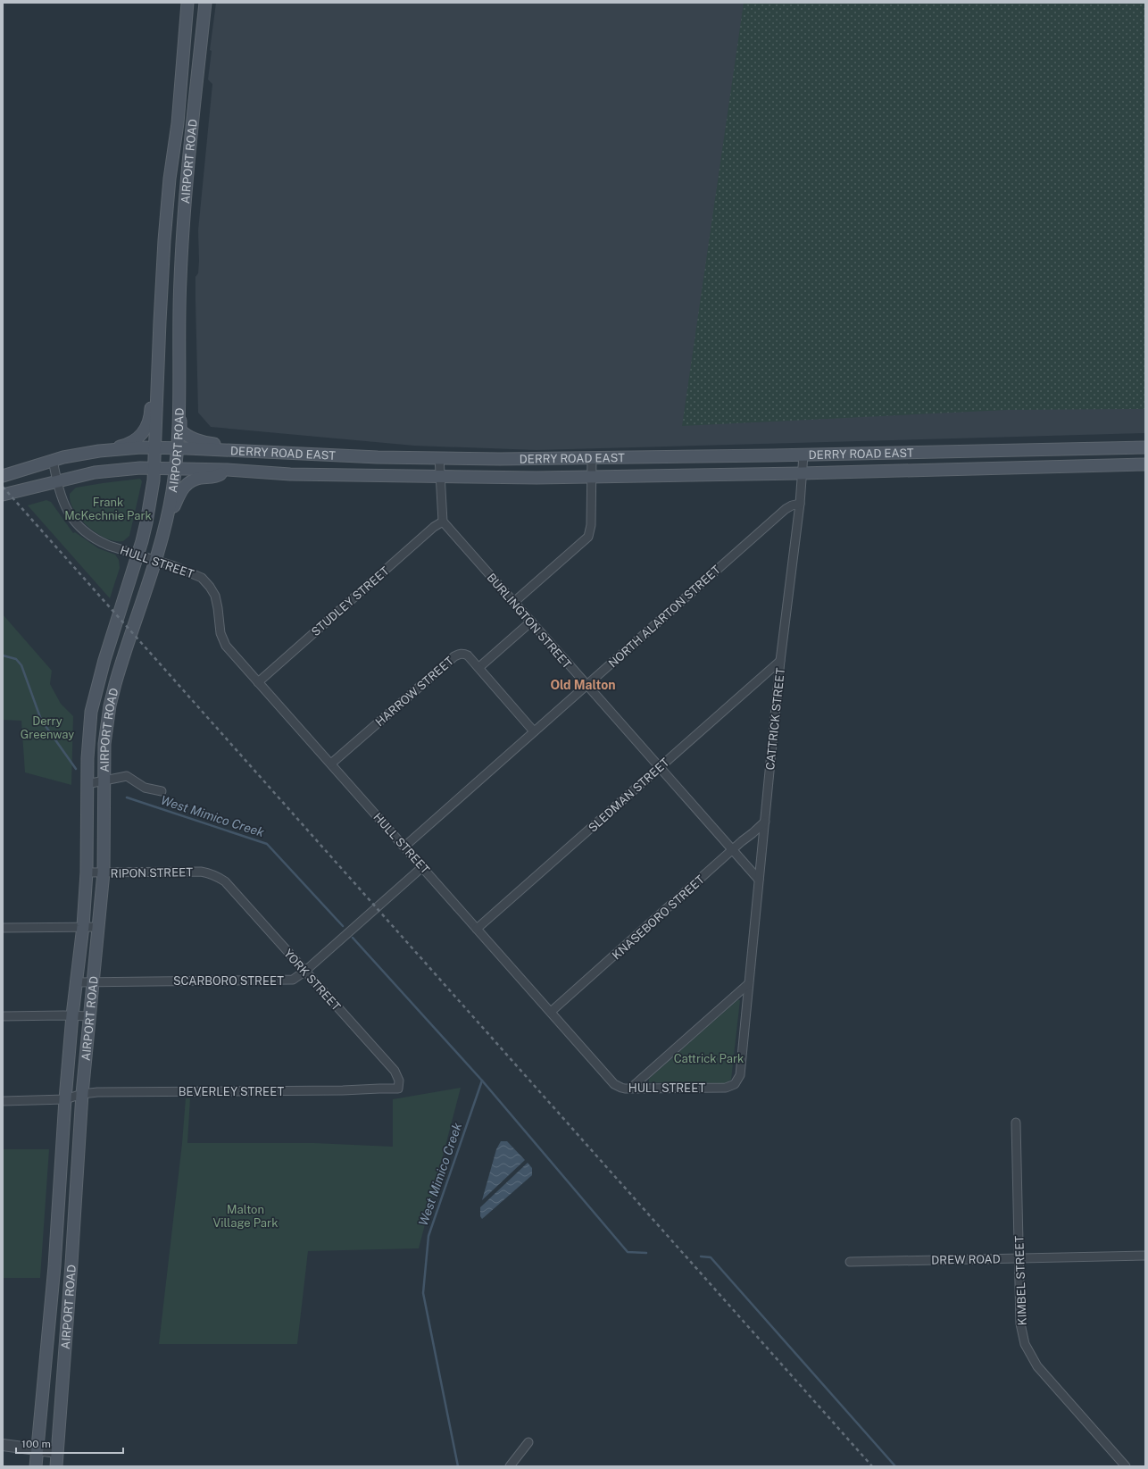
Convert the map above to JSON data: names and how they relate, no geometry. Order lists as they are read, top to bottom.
{
  "streets": {
    "main road": ["AIRPORT ROAD", "DERRY ROAD EAST"],
    "street": [
      "HULL STREET",
      "STUDLEY STREET",
      "NORTH ALARTON STREET",
      "BURLINGTON STREET",
      "HARROW STREET",
      "CATTRICK STREET",
      "SLEDMAN STREET",
      "RIPON STREET",
      "KNASEBORO STREET",
      "YORK STREET",
      "SCARBORO STREET",
      "BEVERLEY STREET",
      "DREW ROAD",
      "KIMBEL STREET"
    ]
  },
  "crossings": [
    ["AIRPORT ROAD", "DERRY ROAD EAST"],
    ["AIRPORT ROAD", "HULL STREET"],
    ["AIRPORT ROAD", "RIPON STREET"],
    ["AIRPORT ROAD", "SCARBORO STREET"],
    ["AIRPORT ROAD", "BEVERLEY STREET"],
    ["DERRY ROAD EAST", "HULL STREET"],
    ["DERRY ROAD EAST", "CATTRICK STREET"],
    ["HULL STREET", "STUDLEY STREET"],
    ["HULL STREET", "NORTH ALARTON STREET"],
    ["HULL STREET", "HARROW STREET"],
    ["HULL STREET", "CATTRICK STREET"],
    ["HULL STREET", "SLEDMAN STREET"],
    ["HULL STREET", "KNASEBORO STREET"],
    ["HULL STREET", "SCARBORO STREET"],
    ["STUDLEY STREET", "BURLINGTON STREET"],
    ["NORTH ALARTON STREET", "BURLINGTON STREET"],
    ["NORTH ALARTON STREET", "HARROW STREET"],
    ["NORTH ALARTON STREET", "CATTRICK STREET"],
    ["BURLINGTON STREET", "CATTRICK STREET"],
    ["BURLINGTON STREET", "SLEDMAN STREET"],
    ["BURLINGTON STREET", "KNASEBORO STREET"],
    ["CATTRICK STREET", "SLEDMAN STREET"],
    ["CATTRICK STREET", "KNASEBORO STREET"],
    ["RIPON STREET", "YORK STREET"],
    ["YORK STREET", "SCARBORO STREET"],
    ["YORK STREET", "BEVERLEY STREET"],
    ["DREW ROAD", "KIMBEL STREET"]
  ],
  "districts": ["Old Malton"],
  "water": ["West Mimico Creek"],
  "parks": [
    "Frank McKechnie Park",
    "Derry Greenway",
    "Cattrick Park",
    "Malton Village Park"
  ],
  "scale_bar": "100 m"
}
